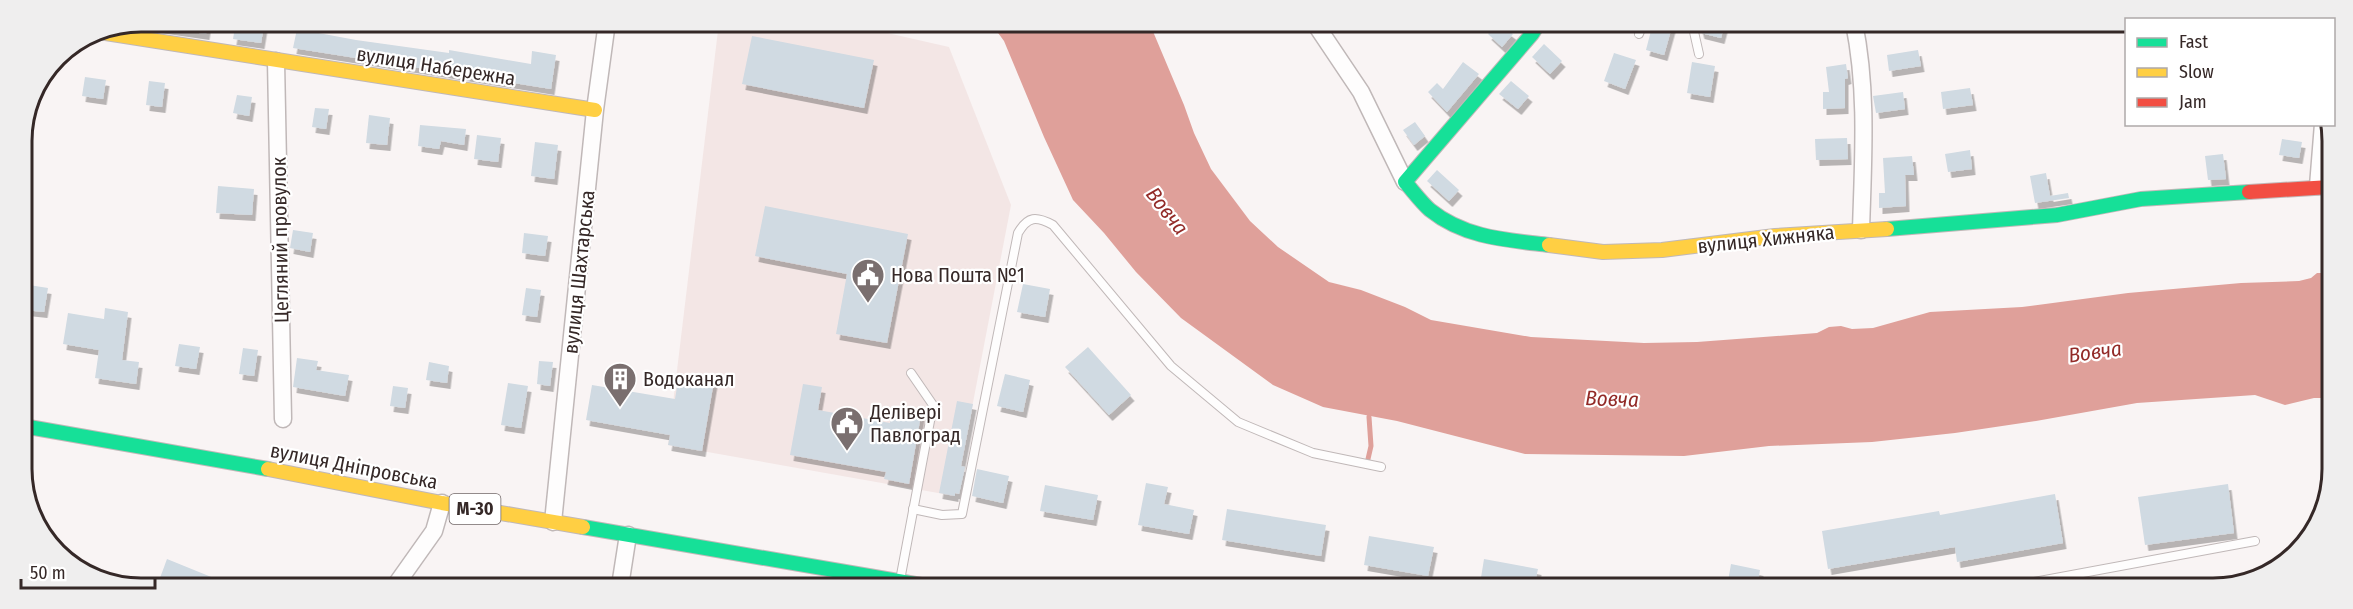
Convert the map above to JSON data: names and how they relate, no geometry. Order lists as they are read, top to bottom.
{
  "streets": {
    "main road": [
      "вулиця Набережна",
      "вулиця Хижняка",
      "вулиця Дніпровська",
      "М-30"
    ],
    "street": ["Цегляний провулок", "вулиця Шахтарська"]
  },
  "crossings": [
    ["вулиця Набережна", "Цегляний провулок"],
    ["вулиця Набережна", "вулиця Шахтарська"],
    ["вулиця Шахтарська", "вулиця Дніпровська"]
  ],
  "water": ["Вовча"],
  "places": {
    "public building": ["Нова Пошта №1", "Делівері Павлоград"],
    "building": ["Водоканал"]
  },
  "legend": ["Fast", "Slow", "Jam"],
  "scale_bar": "50 m"
}
